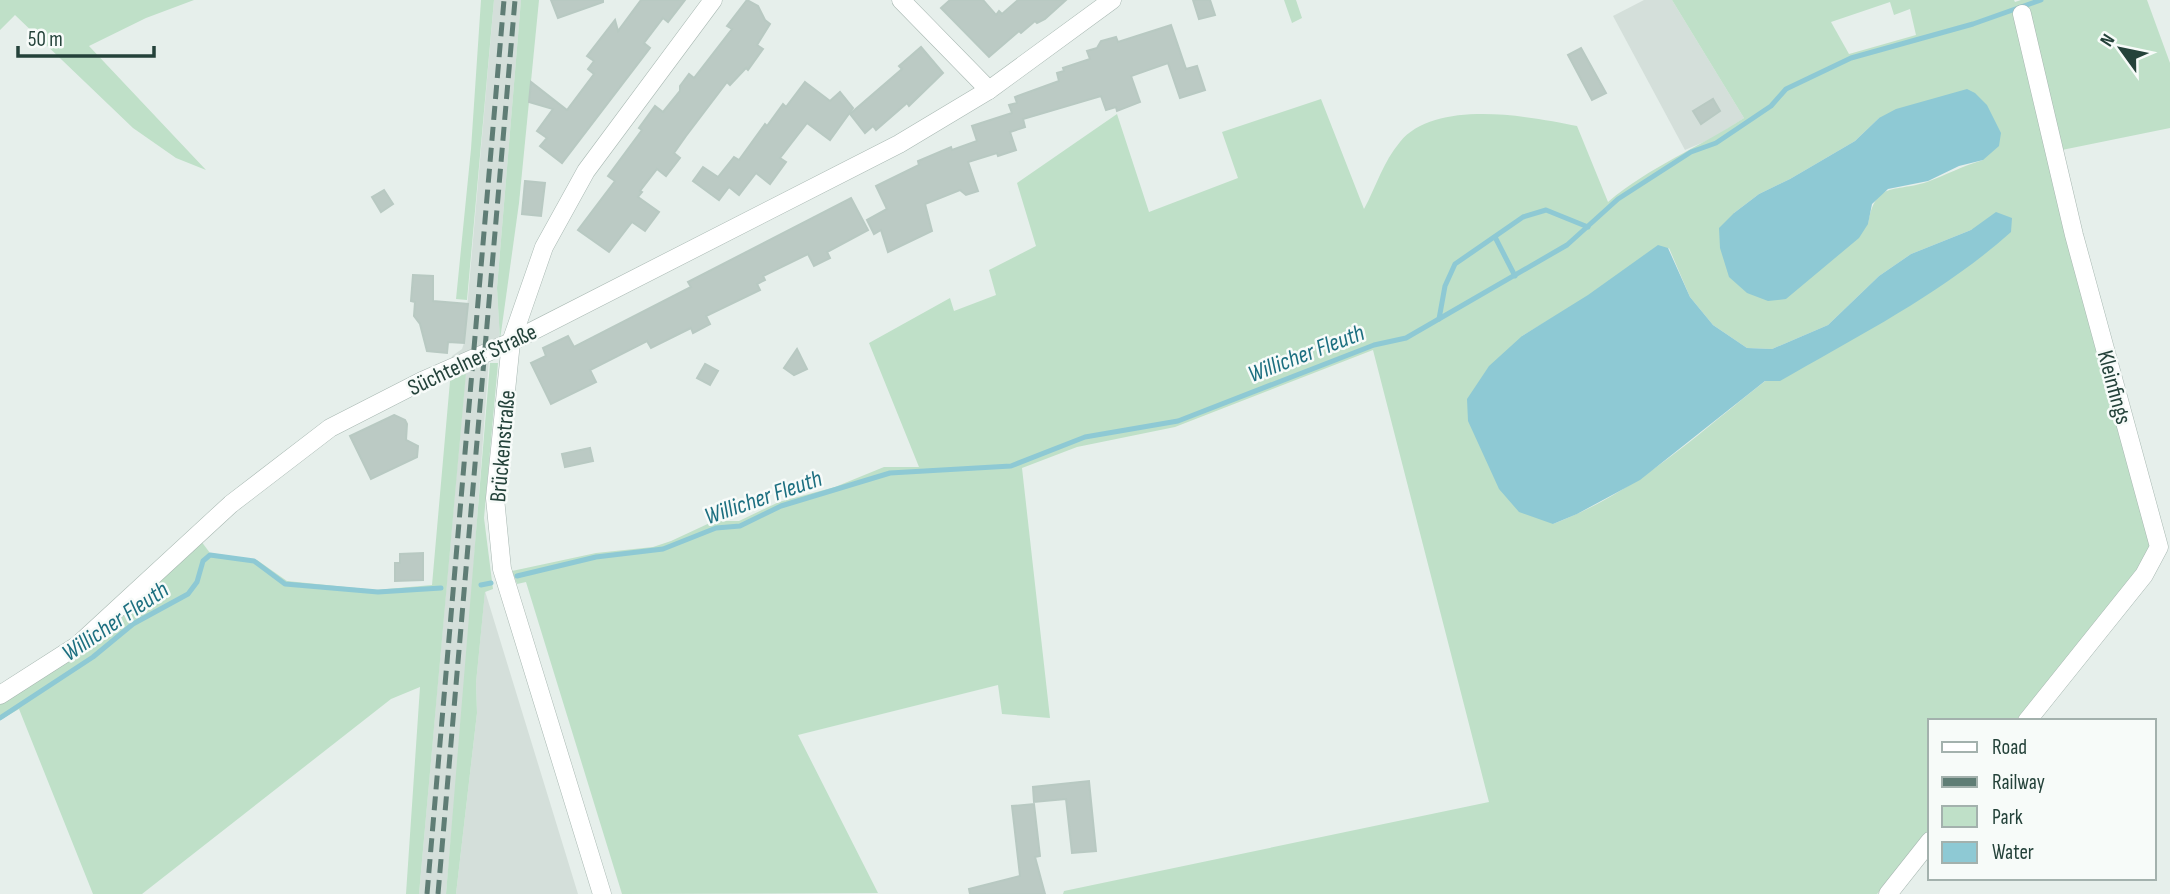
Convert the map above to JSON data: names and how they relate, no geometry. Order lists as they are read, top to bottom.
{
  "streets": {
    "street": ["Süchtelner Straße", "Kleinfings", "Brückenstraße"]
  },
  "crossings": [
    ["Süchtelner Straße", "Brückenstraße"]
  ],
  "water": ["Willicher Fleuth"],
  "legend": [
    "Road",
    "Railway",
    "Park",
    "Water"
  ],
  "scale_bar": "50 m",
  "north": "top left"
}
